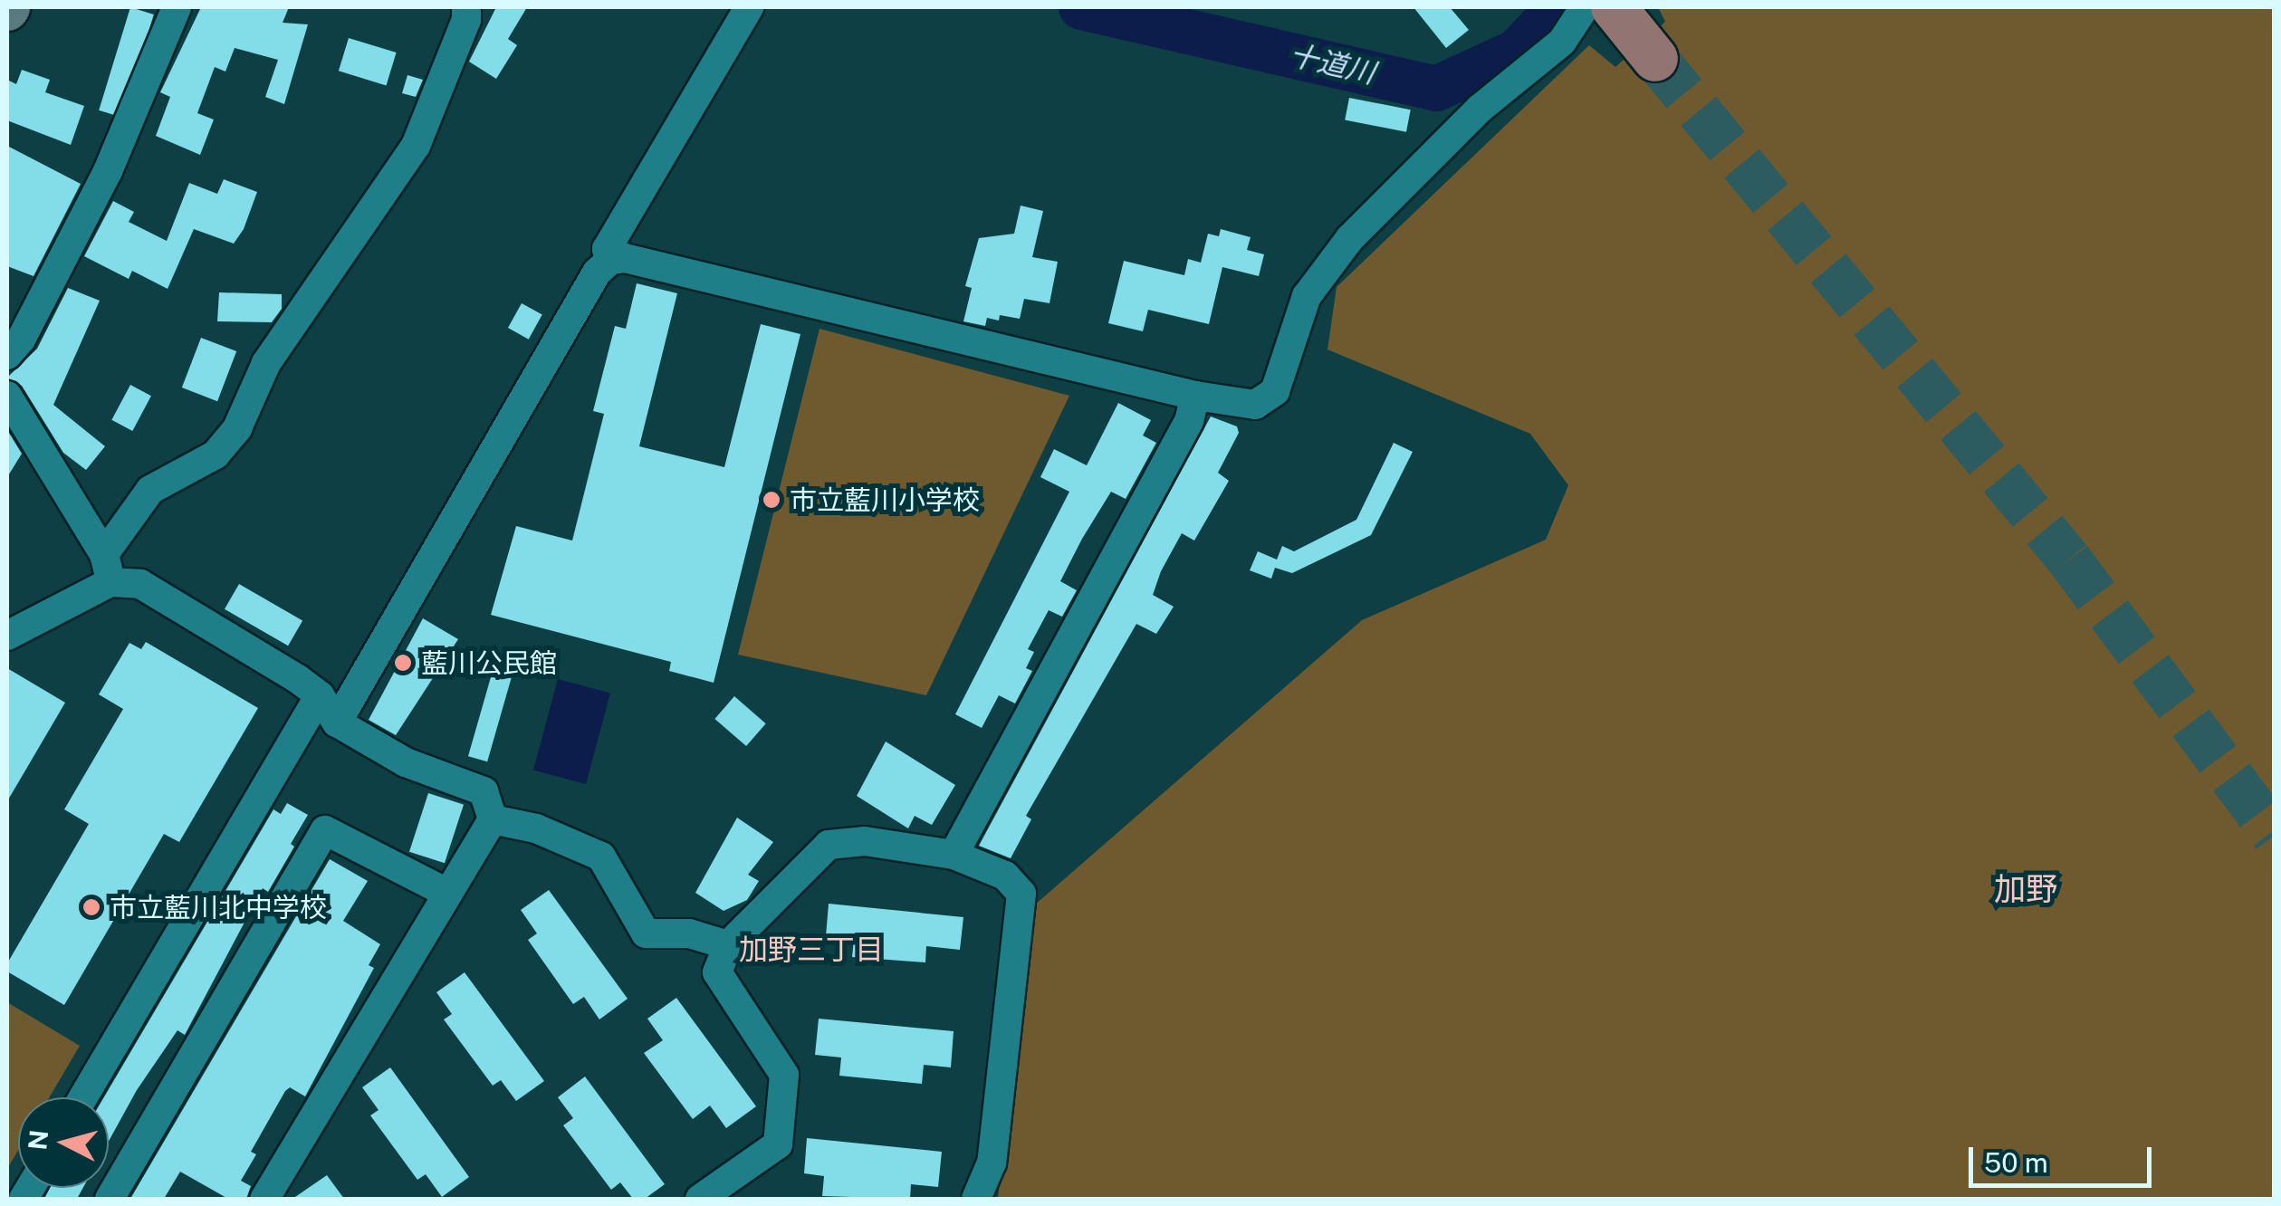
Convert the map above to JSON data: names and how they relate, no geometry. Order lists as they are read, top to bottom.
{
  "districts": ["加野", "加野三丁目"],
  "water": ["十道川"],
  "places": ["市立藍川小学校", "藍川公民館", "市立藍川北中学校"],
  "scale_bar": "50 m",
  "north": "left"
}
